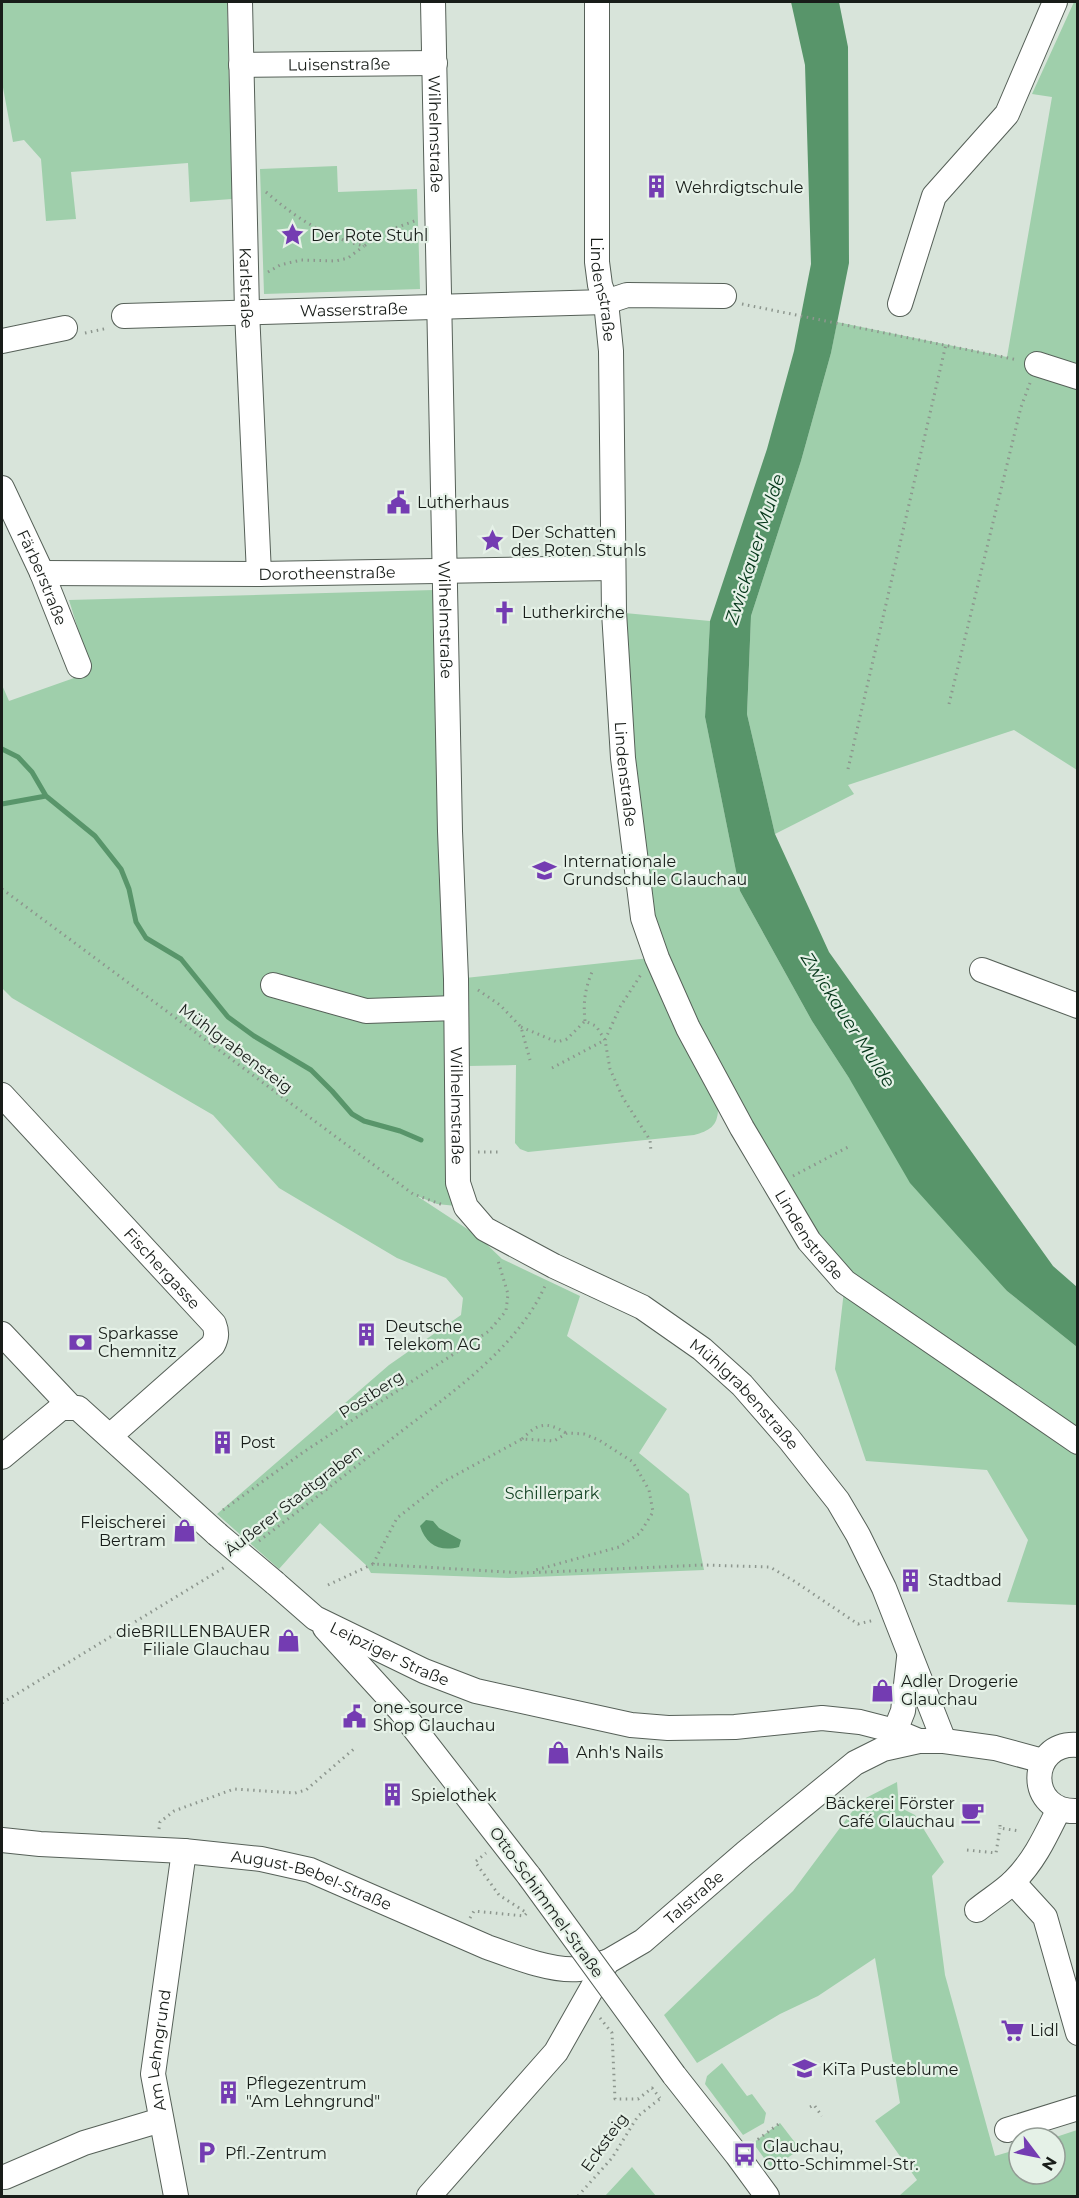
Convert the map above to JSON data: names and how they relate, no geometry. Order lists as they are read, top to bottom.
{
  "streets": {
    "street": [
      "Luisenstraße",
      "Wilhelmstraße",
      "Karlstraße",
      "Lindenstraße",
      "Wasserstraße",
      "Dorotheenstraße",
      "Färberstraße",
      "Fischergasse",
      "Mühlgrabenstraße",
      "Leipziger Straße",
      "August-Bebel-Straße",
      "Talstraße",
      "Otto-Schimmel-Straße",
      "Am Lehngrund"
    ],
    "path": [
      "Mühlgrabensteig",
      "Postberg",
      "Äußerer Stadtgraben",
      "Ecksteig"
    ]
  },
  "crossings": [
    ["Luisenstraße", "Wilhelmstraße"],
    ["Luisenstraße", "Karlstraße"],
    ["Wilhelmstraße", "Wasserstraße"],
    ["Wilhelmstraße", "Dorotheenstraße"],
    ["Wilhelmstraße", "Mühlgrabensteig"],
    ["Wilhelmstraße", "Postberg"],
    ["Wilhelmstraße", "Mühlgrabenstraße"],
    ["Karlstraße", "Wasserstraße"],
    ["Karlstraße", "Dorotheenstraße"],
    ["Lindenstraße", "Wasserstraße"],
    ["Lindenstraße", "Dorotheenstraße"],
    ["Dorotheenstraße", "Färberstraße"],
    ["Fischergasse", "Leipziger Straße"],
    ["Postberg", "Mühlgrabenstraße"],
    ["Postberg", "Leipziger Straße"],
    ["Mühlgrabenstraße", "Äußerer Stadtgraben"],
    ["Mühlgrabenstraße", "Leipziger Straße"],
    ["Mühlgrabenstraße", "Talstraße"],
    ["Leipziger Straße", "Talstraße"],
    ["Leipziger Straße", "Otto-Schimmel-Straße"],
    ["August-Bebel-Straße", "Talstraße"],
    ["August-Bebel-Straße", "Am Lehngrund"],
    ["Otto-Schimmel-Straße", "Ecksteig"]
  ],
  "water": ["Zwickauer Mulde"],
  "parks": ["Schillerpark"],
  "places": {
    "building": [
      "Wehrdigtschule",
      "Deutsche Telekom AG",
      "Post",
      "Stadtbad",
      "Spielothek",
      "Pflegezentrum \"Am Lehngrund\""
    ],
    "place": ["Der Rote Stuhl", "Der Schatten des Roten Stuhls"],
    "public building": ["Lutherhaus", "one-source Shop Glauchau"],
    "church": ["Lutherkirche"],
    "school or university": ["Internationale Grundschule Glauchau", "KiTa Pusteblume"],
    "bank": ["Sparkasse Chemnitz"],
    "shop": [
      "Fleischerei Bertram",
      "dieBRILLENBAUER Filiale Glauchau",
      "Adler Drogerie Glauchau",
      "Anh's Nails"
    ],
    "cafe": ["Bäckerei Förster Café Glauchau"],
    "supermarket": ["Lidl"],
    "parking": ["Pfl.-Zentrum"],
    "bus stop": ["Glauchau, Otto-Schimmel-Str."]
  },
  "north": "bottom right"
}
